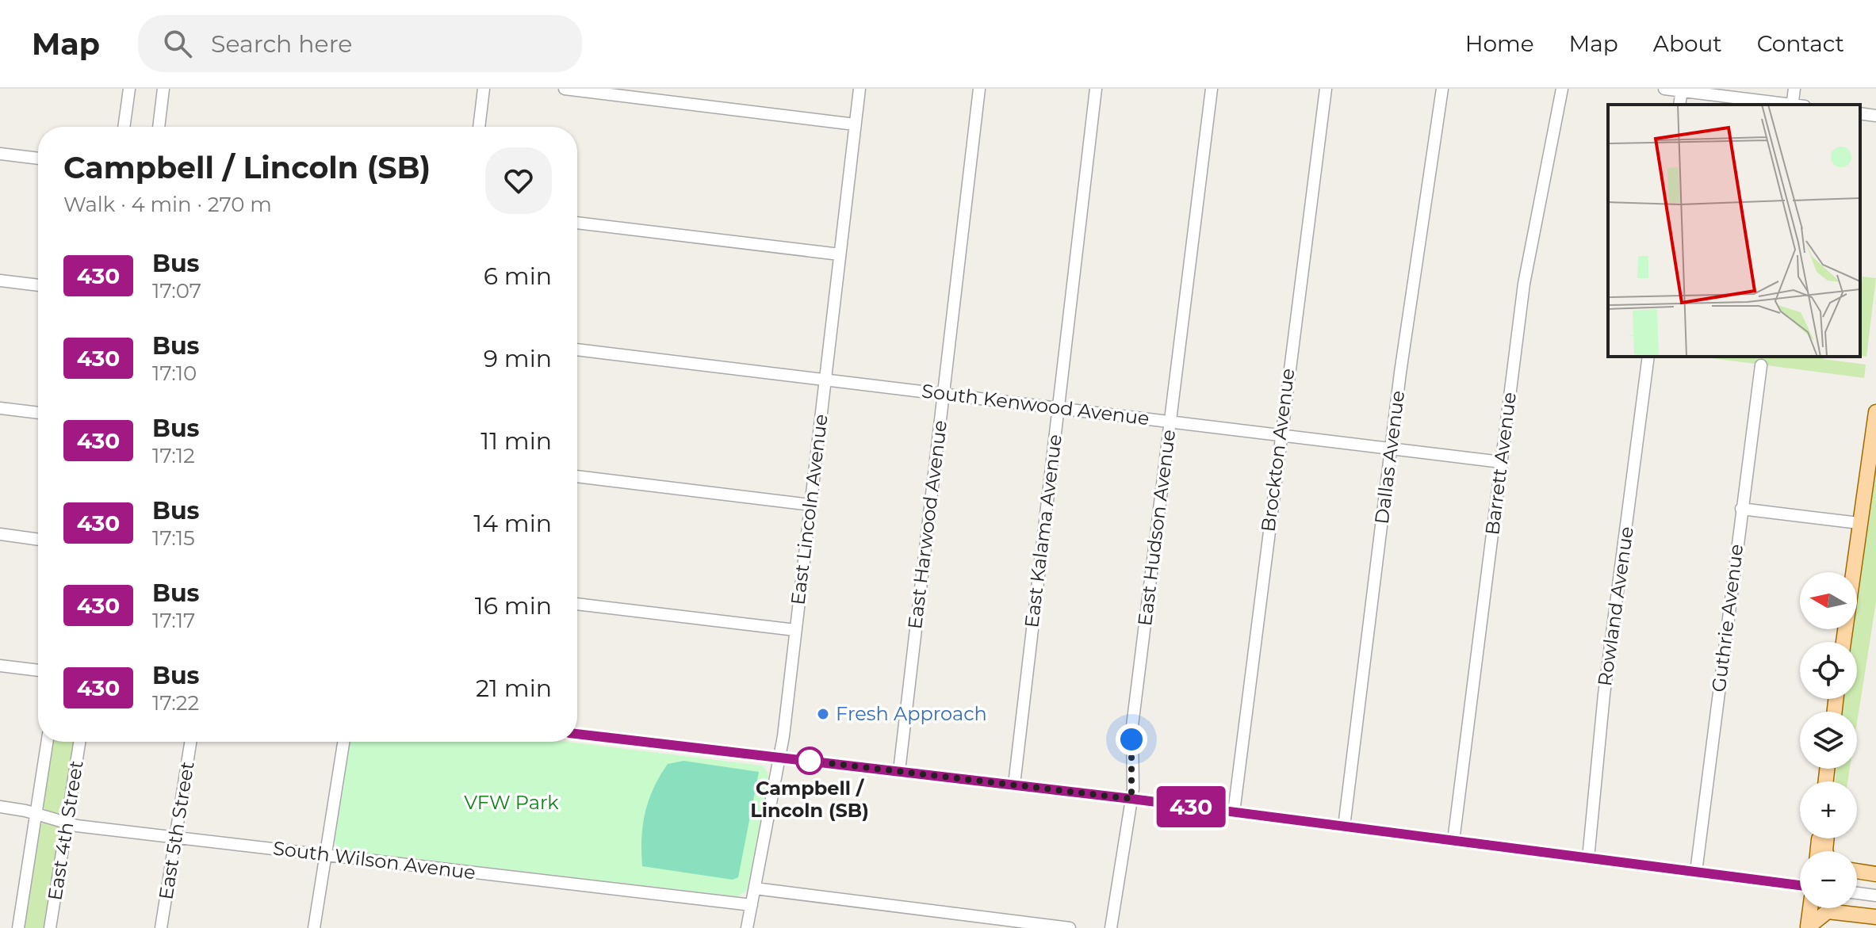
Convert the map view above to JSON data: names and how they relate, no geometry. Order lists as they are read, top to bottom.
{
  "streets": {
    "street": [
      "South Kenwood Avenue",
      "Brockton Avenue",
      "Dallas Avenue",
      "Barrett Avenue",
      "East Lincoln Avenue",
      "East Harwood Avenue",
      "East Hudson Avenue",
      "East Kalama Avenue",
      "Rowland Avenue",
      "Guthrie Avenue",
      "East 4th Street",
      "East 5th Street",
      "South Wilson Avenue"
    ]
  },
  "crossings": [
    ["South Kenwood Avenue", "Brockton Avenue"],
    ["South Kenwood Avenue", "Dallas Avenue"],
    ["South Kenwood Avenue", "Barrett Avenue"],
    ["South Kenwood Avenue", "East Lincoln Avenue"],
    ["South Kenwood Avenue", "East Harwood Avenue"],
    ["South Kenwood Avenue", "East Hudson Avenue"],
    ["South Kenwood Avenue", "East Kalama Avenue"],
    ["East Lincoln Avenue", "South Wilson Avenue"],
    ["East 4th Street", "South Wilson Avenue"],
    ["East 5th Street", "South Wilson Avenue"]
  ],
  "parks": ["VFW Park"],
  "places": ["Fresh Approach", "Campbell / Lincoln (SB)"],
  "lines": ["bus line 430"],
  "north": "left",
  "page": {
    "header": "Map",
    "search": "Search here",
    "nav": [
      "Home",
      "Map",
      "About",
      "Contact"
    ],
    "on_map": "430",
    "heading": ["Campbell / Lincoln (SB)", "Walk · 4 min · 270 m"],
    "list": [
      {
        "mark": "430",
        "name": "Bus",
        "note": "17:07",
        "value": "6 min"
      },
      {
        "mark": "430",
        "name": "Bus",
        "note": "17:10",
        "value": "9 min"
      },
      {
        "mark": "430",
        "name": "Bus",
        "note": "17:12",
        "value": "11 min"
      },
      {
        "mark": "430",
        "name": "Bus",
        "note": "17:15",
        "value": "14 min"
      },
      {
        "mark": "430",
        "name": "Bus",
        "note": "17:17",
        "value": "16 min"
      },
      {
        "mark": "430",
        "name": "Bus",
        "note": "17:22",
        "value": "21 min"
      }
    ],
    "map_buttons": ["+", "−"]
  }
}
